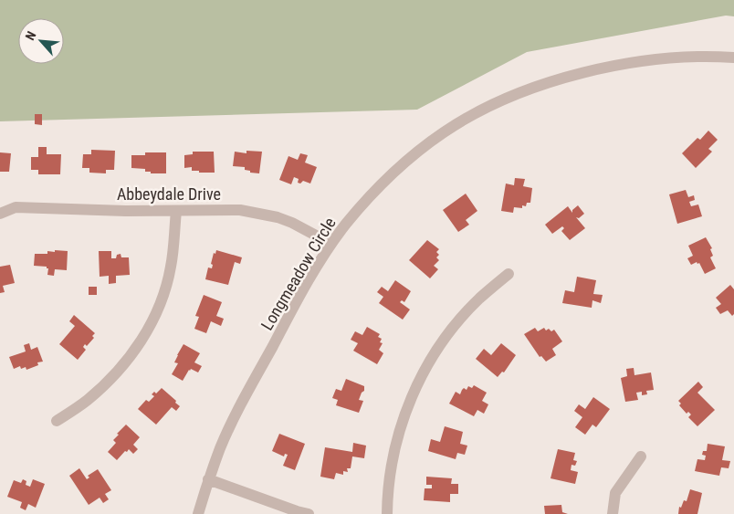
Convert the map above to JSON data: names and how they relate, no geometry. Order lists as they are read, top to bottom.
{
  "streets": {
    "street": ["Abbeydale Drive", "Longmeadow Circle"]
  },
  "crossings": [
    ["Abbeydale Drive", "Longmeadow Circle"]
  ],
  "north": "top left"
}
